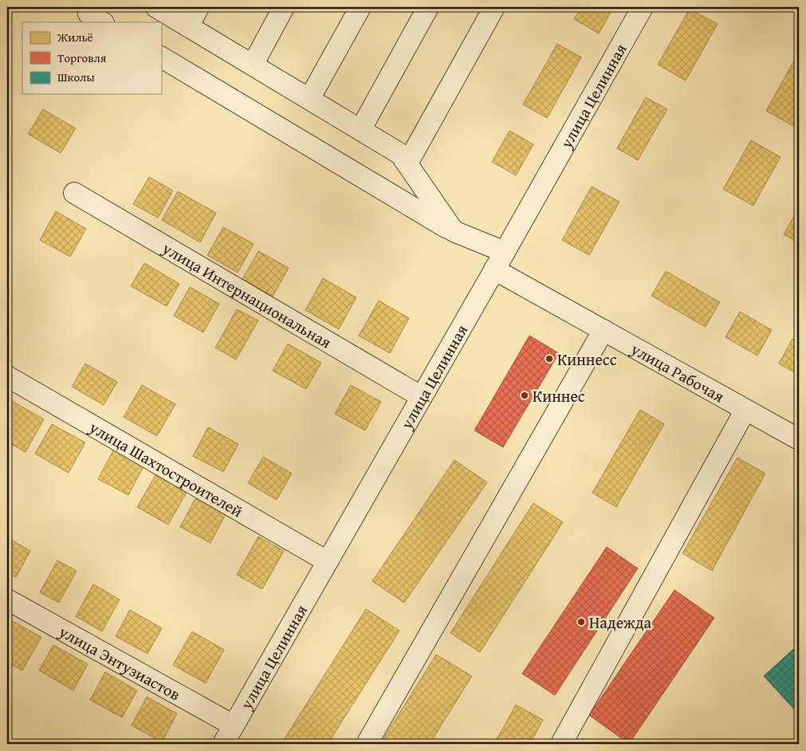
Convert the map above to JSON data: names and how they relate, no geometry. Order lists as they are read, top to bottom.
{
  "streets": {
    "street": [
      "улица Целинная",
      "улица Интернациональная",
      "улица Рабочая",
      "улица Шахтостроителей",
      "улица Энтузиастов"
    ]
  },
  "crossings": [
    ["улица Целинная", "улица Интернациональная"],
    ["улица Целинная", "улица Рабочая"],
    ["улица Целинная", "улица Шахтостроителей"],
    ["улица Целинная", "улица Энтузиастов"]
  ],
  "places": ["Киннесс", "Киннес", "Надежда"],
  "legend": ["Жильё", "Торговля", "Школы"]
}
